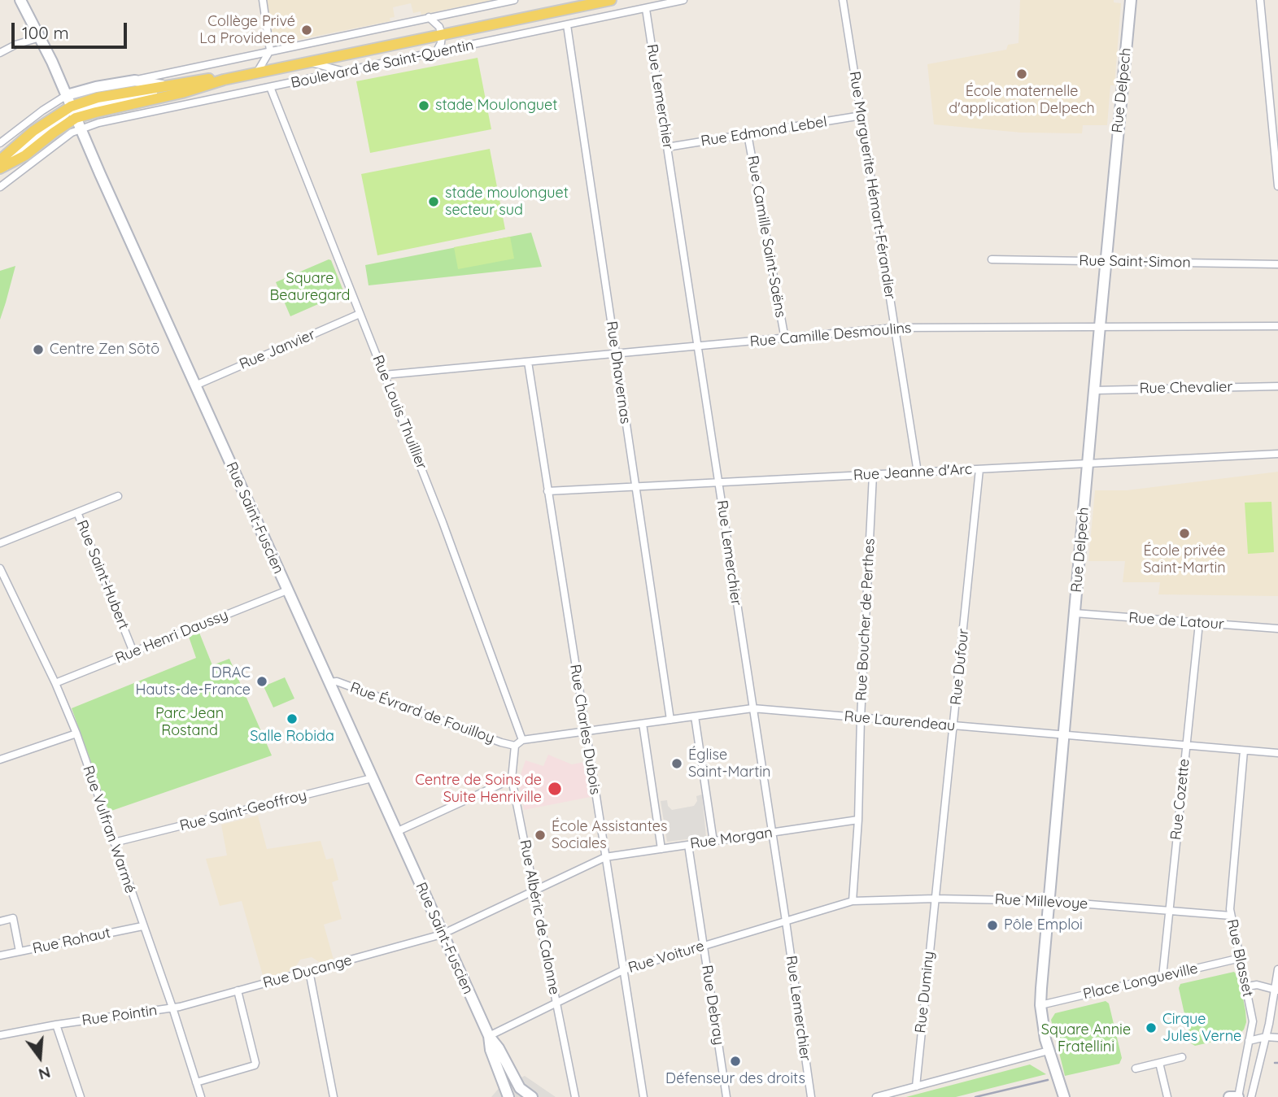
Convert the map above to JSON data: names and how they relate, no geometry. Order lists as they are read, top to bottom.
{
  "streets": {
    "main road": ["Boulevard de Saint-Quentin", "Rue Delpech", "Rue Saint-Fuscien"],
    "street": [
      "Rue Lemerchier",
      "Rue Edmond Lebel",
      "Rue Marguerite Hémart-Férandier",
      "Rue Camille Saint-Saëns",
      "Rue Saint-Simon",
      "Rue Camille Desmoulins",
      "Rue Janvier",
      "Rue Dhavernas",
      "Rue Chevalier",
      "Rue Louis Thuillier",
      "Rue Jeanne d'Arc",
      "Rue Saint-Hubert",
      "Rue Boucher de Perthes",
      "Rue de Latour",
      "Rue Henri Daussy",
      "Rue Dufour",
      "Rue Évrard de Fouilloy",
      "Rue Laurendeau",
      "Rue Charles Dubois",
      "Rue Cozette",
      "Rue Saint-Geoffroy",
      "Rue Vulfran Warmé",
      "Rue Morgan",
      "Rue Millevoye",
      "Rue Albéric de Calonne",
      "Rue Rohaut",
      "Rue Voiture",
      "Rue Blasset",
      "Rue Ducange",
      "Place Longueville",
      "Rue Duminy",
      "Rue Debray",
      "Rue Pointin"
    ]
  },
  "crossings": [
    ["Boulevard de Saint-Quentin", "Rue Lemerchier"],
    ["Boulevard de Saint-Quentin", "Rue Dhavernas"],
    ["Boulevard de Saint-Quentin", "Rue Louis Thuillier"],
    ["Boulevard de Saint-Quentin", "Rue Saint-Fuscien"],
    ["Rue Delpech", "Rue Saint-Simon"],
    ["Rue Delpech", "Rue Camille Desmoulins"],
    ["Rue Delpech", "Rue Chevalier"],
    ["Rue Delpech", "Rue Jeanne d'Arc"],
    ["Rue Delpech", "Rue de Latour"],
    ["Rue Delpech", "Rue Laurendeau"],
    ["Rue Delpech", "Rue Millevoye"],
    ["Rue Delpech", "Place Longueville"],
    ["Rue Lemerchier", "Rue Edmond Lebel"],
    ["Rue Lemerchier", "Rue Camille Desmoulins"],
    ["Rue Lemerchier", "Rue Jeanne d'Arc"],
    ["Rue Lemerchier", "Rue Laurendeau"],
    ["Rue Lemerchier", "Rue Morgan"],
    ["Rue Lemerchier", "Rue Voiture"],
    ["Rue Edmond Lebel", "Rue Marguerite Hémart-Férandier"],
    ["Rue Edmond Lebel", "Rue Camille Saint-Saëns"],
    ["Rue Marguerite Hémart-Férandier", "Rue Camille Desmoulins"],
    ["Rue Marguerite Hémart-Férandier", "Rue Jeanne d'Arc"],
    ["Rue Camille Saint-Saëns", "Rue Camille Desmoulins"],
    ["Rue Camille Desmoulins", "Rue Dhavernas"],
    ["Rue Camille Desmoulins", "Rue Louis Thuillier"],
    ["Rue Camille Desmoulins", "Rue Charles Dubois"],
    ["Rue Janvier", "Rue Louis Thuillier"],
    ["Rue Janvier", "Rue Saint-Fuscien"],
    ["Rue Dhavernas", "Rue Jeanne d'Arc"],
    ["Rue Dhavernas", "Rue Laurendeau"],
    ["Rue Louis Thuillier", "Rue Laurendeau"],
    ["Rue Jeanne d'Arc", "Rue Boucher de Perthes"],
    ["Rue Jeanne d'Arc", "Rue Dufour"],
    ["Rue Jeanne d'Arc", "Rue Charles Dubois"],
    ["Rue Saint-Fuscien", "Rue Henri Daussy"],
    ["Rue Saint-Fuscien", "Rue Évrard de Fouilloy"],
    ["Rue Saint-Fuscien", "Rue Saint-Geoffroy"],
    ["Rue Saint-Fuscien", "Rue Voiture"],
    ["Rue Saint-Fuscien", "Rue Ducange"],
    ["Rue Saint-Hubert", "Rue Henri Daussy"],
    ["Rue Boucher de Perthes", "Rue Laurendeau"],
    ["Rue Boucher de Perthes", "Rue Morgan"],
    ["Rue Boucher de Perthes", "Rue Millevoye"],
    ["Rue Boucher de Perthes", "Rue Voiture"],
    ["Rue de Latour", "Rue Cozette"],
    ["Rue Henri Daussy", "Rue Vulfran Warmé"],
    ["Rue Dufour", "Rue Laurendeau"],
    ["Rue Dufour", "Rue Millevoye"],
    ["Rue Dufour", "Rue Duminy"],
    ["Rue Évrard de Fouilloy", "Rue Albéric de Calonne"],
    ["Rue Laurendeau", "Rue Charles Dubois"],
    ["Rue Laurendeau", "Rue Cozette"],
    ["Rue Laurendeau", "Rue Blasset"],
    ["Rue Charles Dubois", "Rue Morgan"],
    ["Rue Charles Dubois", "Rue Voiture"],
    ["Rue Cozette", "Rue Millevoye"],
    ["Rue Cozette", "Place Longueville"],
    ["Rue Saint-Geoffroy", "Rue Vulfran Warmé"],
    ["Rue Vulfran Warmé", "Rue Rohaut"],
    ["Rue Vulfran Warmé", "Rue Ducange"],
    ["Rue Vulfran Warmé", "Rue Pointin"],
    ["Rue Morgan", "Rue Albéric de Calonne"],
    ["Rue Morgan", "Rue Ducange"],
    ["Rue Morgan", "Rue Debray"],
    ["Rue Millevoye", "Rue Voiture"],
    ["Rue Millevoye", "Rue Blasset"],
    ["Rue Millevoye", "Rue Duminy"],
    ["Rue Albéric de Calonne", "Rue Voiture"],
    ["Rue Albéric de Calonne", "Rue Ducange"],
    ["Rue Voiture", "Rue Debray"],
    ["Rue Blasset", "Place Longueville"],
    ["Rue Ducange", "Rue Pointin"]
  ],
  "parks": ["Square Beauregard", "Parc Jean Rostand", "Square Annie Fratellini"],
  "places": [
    "Collège Privé La Providence",
    "École maternelle d'application Delpech",
    "stade Moulonguet",
    "stade moulonguet secteur sud",
    "Centre Zen Sōtō",
    "École privée Saint-Martin",
    "DRAC Hauts-de-France",
    "Salle Robida",
    "Église Saint-Martin",
    "Centre de Soins de Suite Henriville",
    "École Assistantes Sociales",
    "Pôle Emploi",
    "Cirque Jules Verne",
    "Défenseur des droits"
  ],
  "scale_bar": "100 m",
  "north": "bottom"
}
